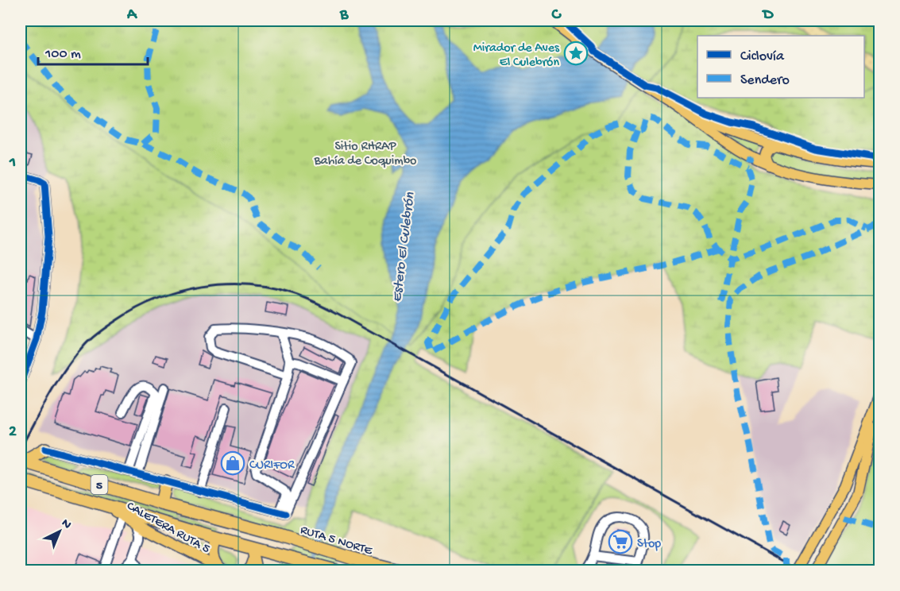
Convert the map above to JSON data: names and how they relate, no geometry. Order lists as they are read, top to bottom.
{
  "streets": {
    "highway": ["5", "RUTA 5 NORTE"],
    "main road": ["CALETERA RUTA 5"]
  },
  "crossings": [
    ["5", "CALETERA RUTA 5"]
  ],
  "water": ["Estero El Culebrón"],
  "parks": ["Sitio RHRAP Bahía de Coquimbo"],
  "places": {
    "place": ["Mirador de Aves El Culebrón"],
    "shop": ["CURIFOR"],
    "supermarket": ["Stop"]
  },
  "legend": ["Ciclovía", "Sendero"],
  "scale_bar": "100 m",
  "north": "top right",
  "grid": {
    "columns": [
      "A",
      "B",
      "C",
      "D"
    ],
    "rows": ["1", "2"]
  }
}
